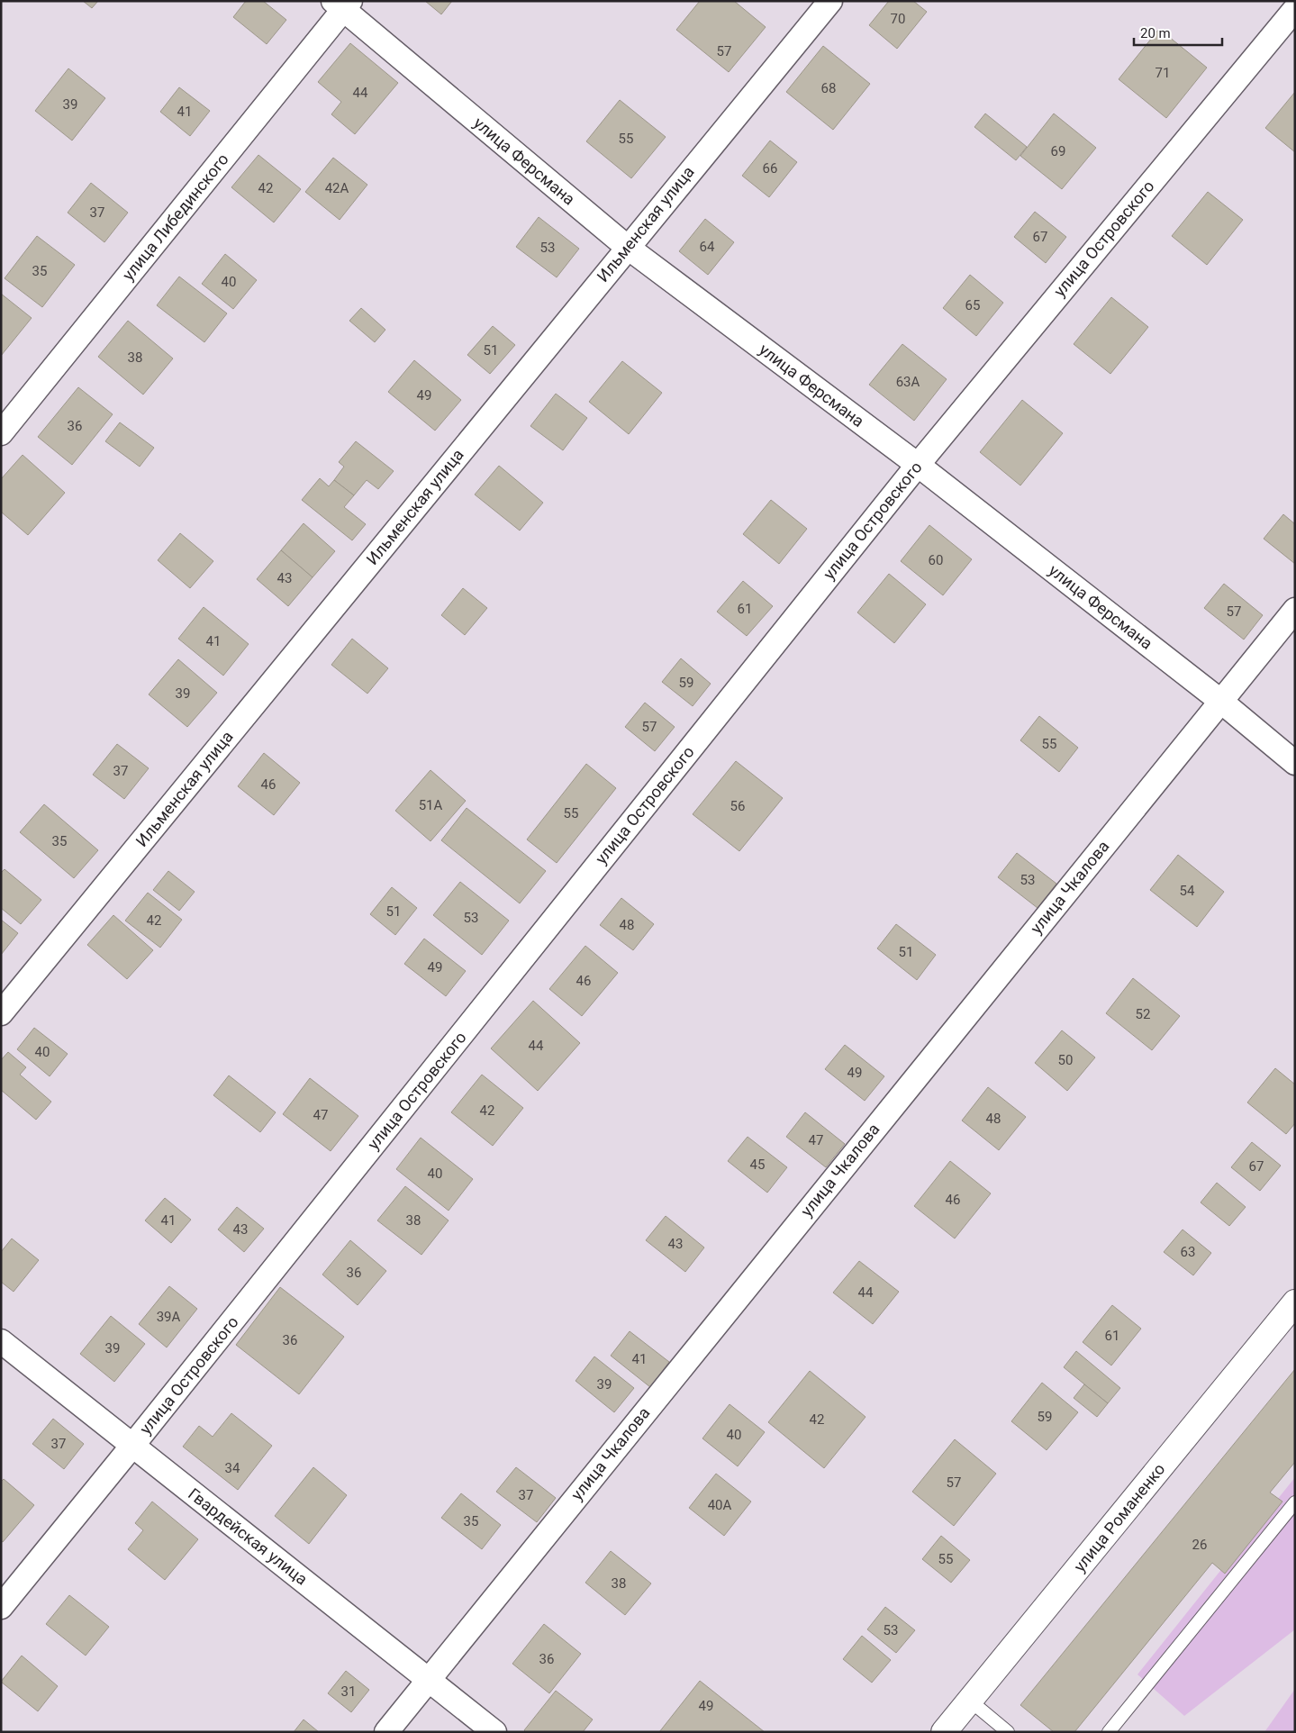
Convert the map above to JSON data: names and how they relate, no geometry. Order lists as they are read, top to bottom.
{
  "streets": {
    "main road": ["улица Романенко"],
    "street": [
      "улица Ферсмана",
      "улица Либединского",
      "Ильменская улица",
      "улица Островского",
      "улица Чкалова",
      "Гвардейская улица"
    ]
  },
  "crossings": [
    ["улица Ферсмана", "улица Либединского"],
    ["улица Ферсмана", "Ильменская улица"],
    ["улица Ферсмана", "улица Островского"],
    ["улица Ферсмана", "улица Чкалова"],
    ["улица Островского", "Гвардейская улица"],
    ["улица Чкалова", "Гвардейская улица"]
  ],
  "house_numbers": [
    "70",
    "57",
    "71",
    "68",
    "44",
    "39",
    "41",
    "55",
    "69",
    "66",
    "42",
    "42А",
    "37",
    "67",
    "64",
    "53",
    "35",
    "40",
    "65",
    "51",
    "38",
    "63А",
    "49",
    "36",
    "60",
    "43",
    "61",
    "57",
    "41",
    "59",
    "39",
    "57",
    "55",
    "37",
    "46",
    "51А",
    "56",
    "55",
    "35",
    "53",
    "54",
    "51",
    "53",
    "42",
    "48",
    "51",
    "49",
    "46",
    "52",
    "44",
    "40",
    "50",
    "49",
    "42",
    "47",
    "48",
    "47",
    "45",
    "67",
    "40",
    "46",
    "41",
    "38",
    "43",
    "43",
    "63",
    "36",
    "44",
    "39А",
    "61",
    "36",
    "39",
    "41",
    "39",
    "59",
    "42",
    "40",
    "37",
    "34",
    "57",
    "37",
    "40А",
    "35",
    "26",
    "55",
    "38",
    "53",
    "36",
    "31",
    "49"
  ],
  "scale_bar": "20 m"
}
